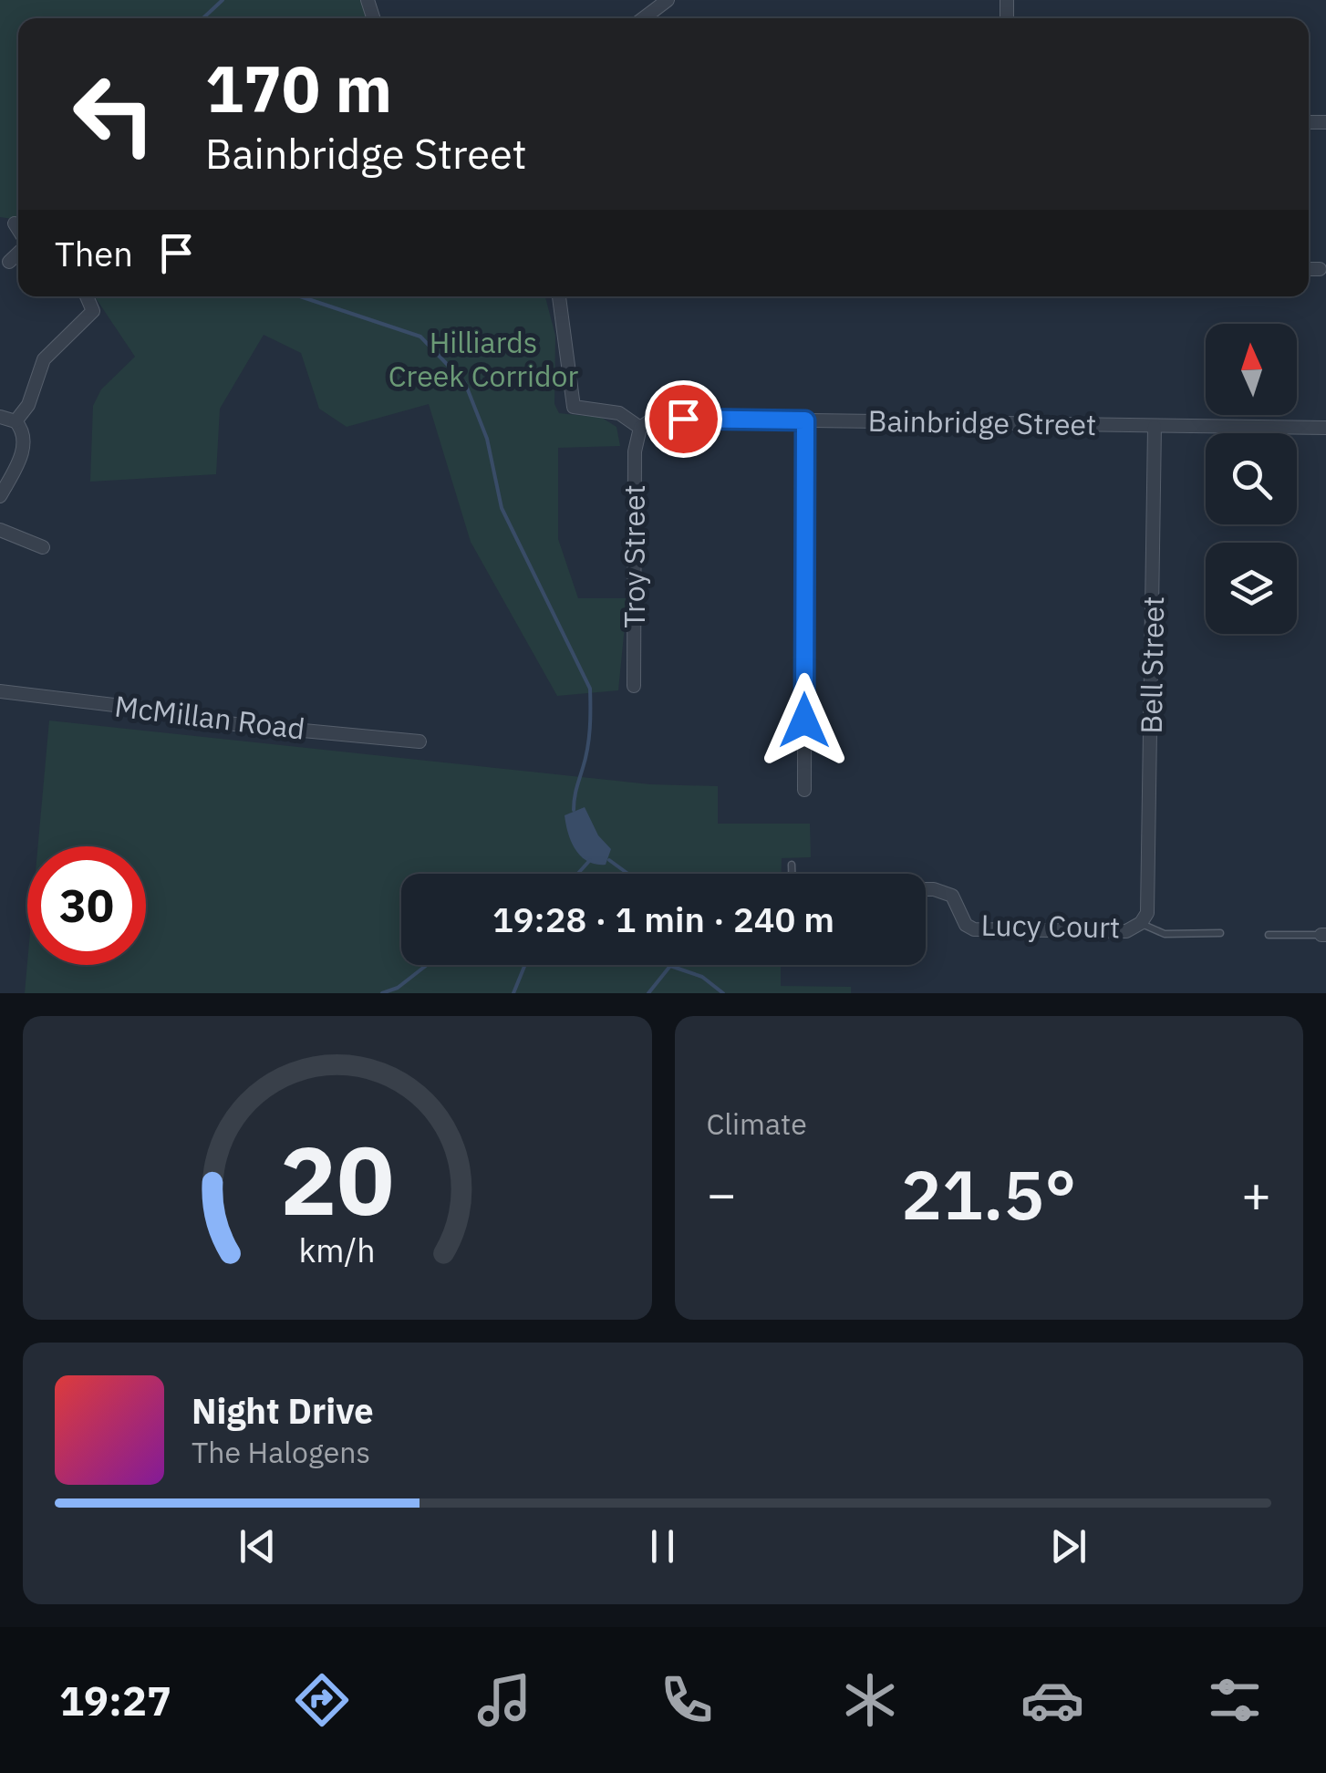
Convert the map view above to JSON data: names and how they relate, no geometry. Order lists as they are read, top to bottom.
{
  "streets": {
    "street": [
      "Bainbridge Street",
      "Troy Street",
      "Bell Street",
      "McMillan Road",
      "Lucy Court"
    ]
  },
  "crossings": [
    ["Bainbridge Street", "Troy Street"],
    ["Bainbridge Street", "Bell Street"],
    ["Bell Street", "Lucy Court"]
  ],
  "parks": ["Hilliards Creek Corridor"],
  "north": "top",
  "page": {
    "turn": ["170 m", "Bainbridge Street"],
    "then": "Then",
    "limit": "30",
    "trip": "19:28 · 1 min · 240 m",
    "tile": "Climate",
    "heat": ["−", "21.5°", "+"],
    "song": ["Night Drive", "The Halogens"],
    "tabs": "19:27",
    "gauge": ["20", "km/h"]
  }
}
